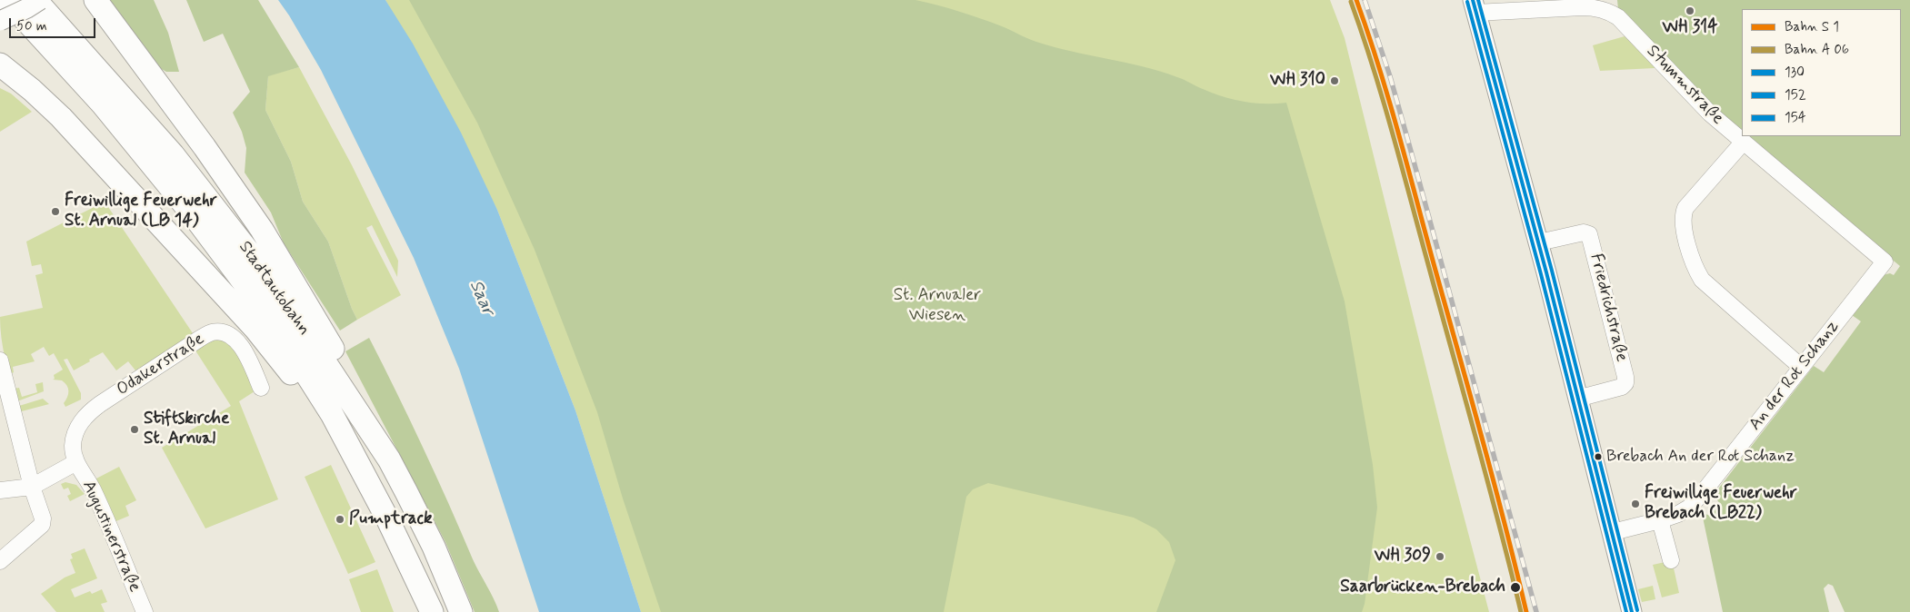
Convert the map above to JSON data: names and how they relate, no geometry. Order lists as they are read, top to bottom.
{
  "streets": {
    "highway": ["Stadtautobahn"],
    "street": [
      "Stummstraße",
      "Friedrichstraße",
      "Odakerstraße",
      "An der Rot Schanz",
      "Augustinerstraße"
    ]
  },
  "crossings": [
    ["Stummstraße", "An der Rot Schanz"],
    ["Odakerstraße", "Augustinerstraße"]
  ],
  "water": ["Saar"],
  "parks": ["St. Arnualer Wiesen"],
  "places": [
    "WH 314",
    "WH 310",
    "Freiwillige Feuerwehr St. Arnual (LB 14)",
    "Stiftskirche St. Arnual",
    "Brebach An der Rot Schanz",
    "Freiwillige Feuerwehr Brebach (LB22)",
    "Pumptrack",
    "WH 309",
    "Saarbrücken-Brebach"
  ],
  "lines": ["transit line 130", "transit line 154", "transit line 152"],
  "legend": [
    "Bahn S 1",
    "Bahn A 06",
    "130",
    "152",
    "154"
  ],
  "scale_bar": "50 m"
}
